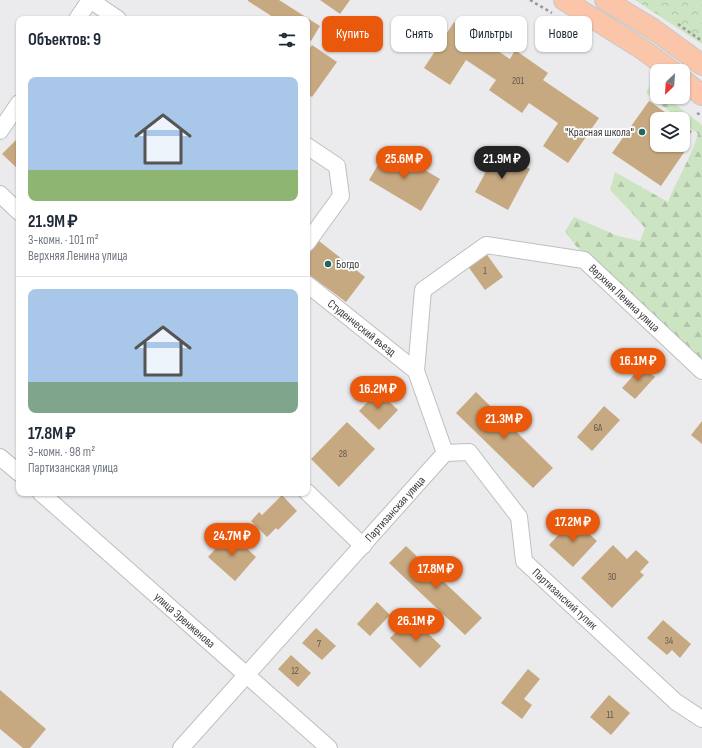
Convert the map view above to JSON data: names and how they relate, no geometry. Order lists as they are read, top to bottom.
{
  "streets": {
    "street": [
      "Верхняя Ленина улица",
      "Студенческий въезд",
      "Партизанская улица",
      "Партизанский тупик",
      "улица Эренженова"
    ]
  },
  "crossings": [
    ["Верхняя Ленина улица", "Студенческий въезд"],
    ["Партизанская улица", "Партизанский тупик"],
    ["Партизанская улица", "улица Эренженова"]
  ],
  "places": ["\"Красная школа\"", "Богдо"],
  "house_numbers": [
    "201",
    "1",
    "6А",
    "28",
    "30",
    "34",
    "7",
    "12",
    "11"
  ],
  "north": "bottom left",
  "page": {
    "chip": [
      "Купить",
      "Снять",
      "Фильтры",
      "Новое"
    ],
    "heading": "Объектов: 9",
    "list": [
      {
        "name": "21.9M ₽",
        "note": "3-комн. · 101 m² · Верхняя Ленина улица"
      },
      {
        "name": "17.8M ₽",
        "note": "3-комн. · 98 m² · Партизанская улица"
      }
    ],
    "price": [
      "25.6M ₽",
      "21.9M ₽",
      "16.1M ₽",
      "16.2M ₽",
      "21.3M ₽",
      "17.2M ₽",
      "24.7M ₽",
      "17.8M ₽",
      "26.1M ₽"
    ]
  }
}
